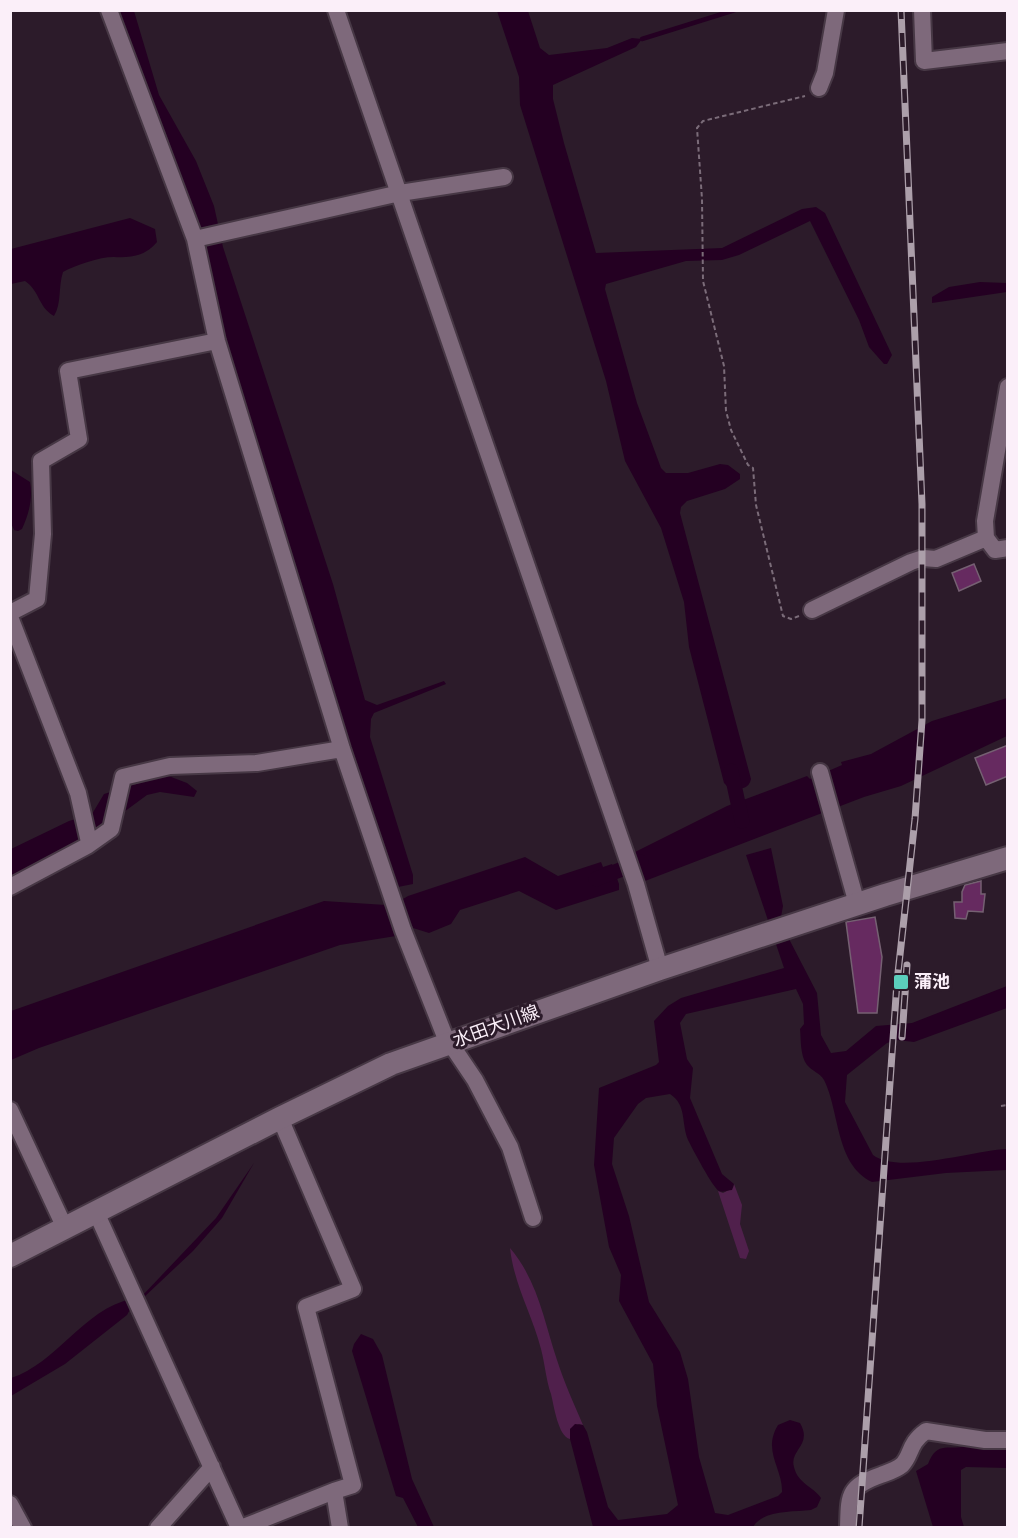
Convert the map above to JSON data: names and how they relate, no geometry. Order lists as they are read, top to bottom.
{
  "streets": {
    "main road": ["水田大川線"]
  },
  "places": {
    "transit": ["蒲池"]
  }
}
